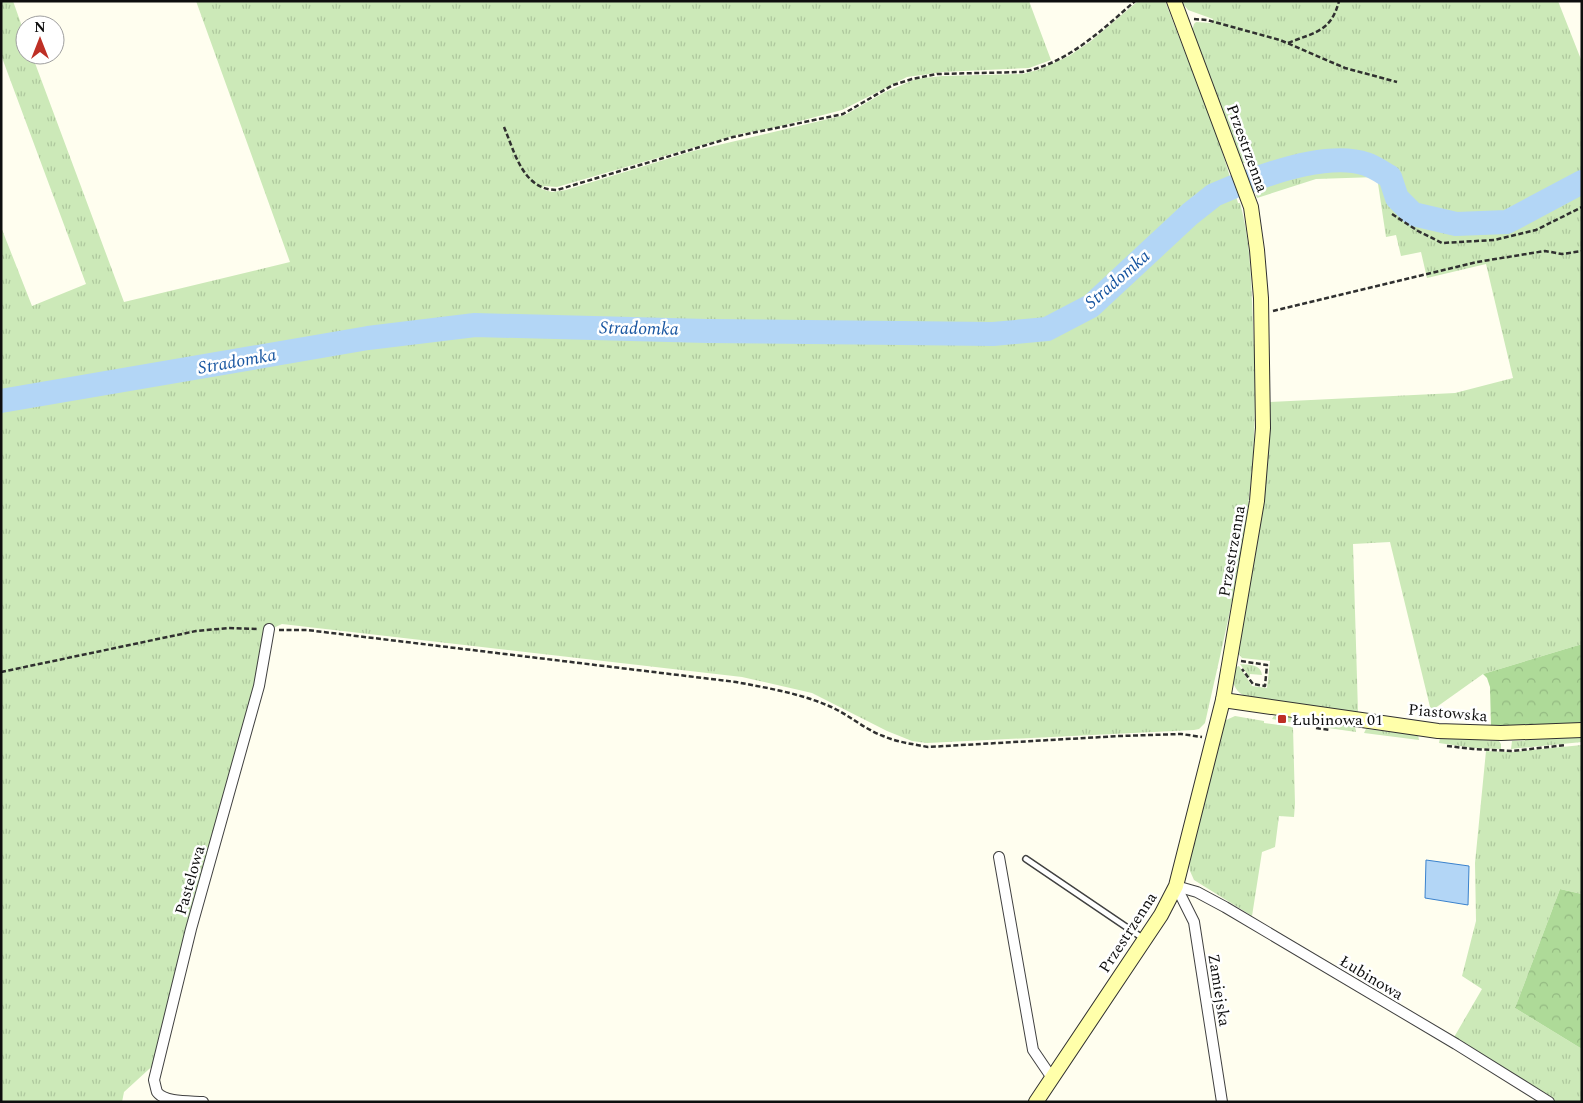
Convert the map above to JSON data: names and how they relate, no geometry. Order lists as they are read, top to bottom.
{
  "streets": {
    "street": [
      "Przestrzenna",
      "Piastowska",
      "Pastelowa",
      "Łubinowa",
      "Zamiejska"
    ]
  },
  "crossings": [
    ["Przestrzenna", "Piastowska"],
    ["Przestrzenna", "Łubinowa"],
    ["Przestrzenna", "Zamiejska"],
    ["Łubinowa", "Zamiejska"]
  ],
  "water": ["Stradomka"],
  "places": {
    "transit": ["Łubinowa 01"]
  },
  "north": "top"
}
